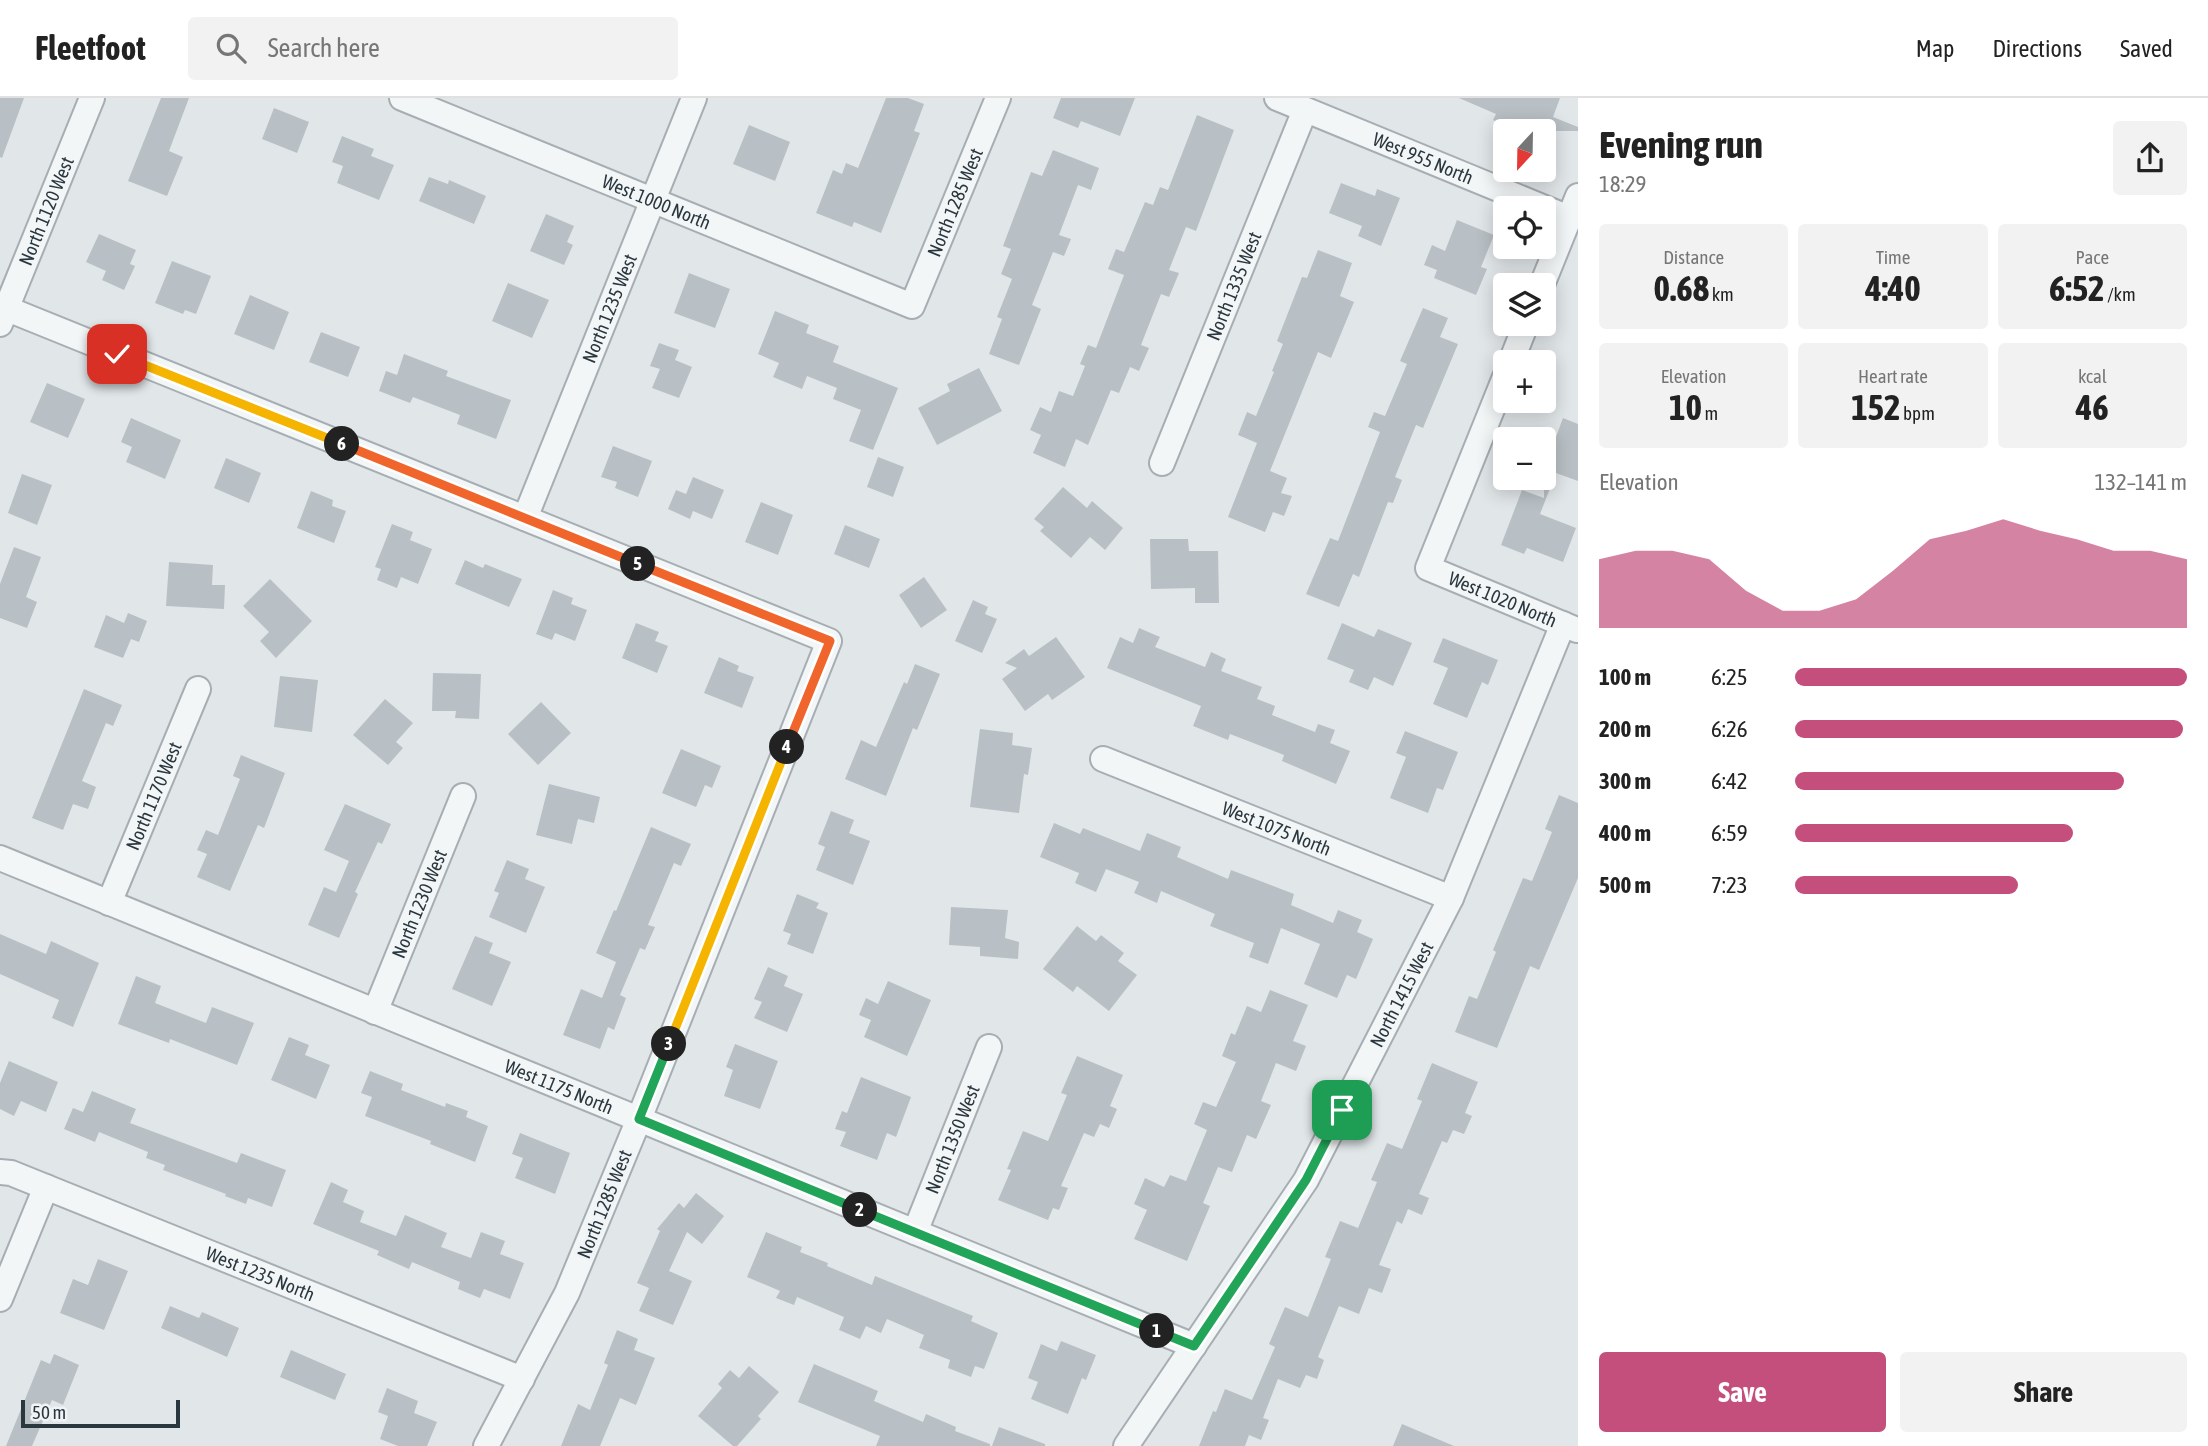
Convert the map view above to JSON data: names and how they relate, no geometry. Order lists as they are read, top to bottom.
{
  "streets": {
    "street": [
      "West 955 North",
      "West 1000 North",
      "North 1285 West",
      "North 1120 West",
      "North 1335 West",
      "North 1235 West",
      "West 1020 North",
      "North 1170 West",
      "West 1075 North",
      "North 1230 West",
      "North 1415 West",
      "West 1175 North",
      "North 1350 West",
      "West 1235 North"
    ]
  },
  "crossings": [
    ["West 955 North", "North 1335 West"],
    ["West 1000 North", "North 1285 West"],
    ["West 1000 North", "North 1235 West"],
    ["North 1285 West", "North 1235 West"],
    ["North 1285 West", "West 1175 North"],
    ["North 1285 West", "West 1235 North"],
    ["West 1020 North", "North 1415 West"],
    ["North 1170 West", "West 1175 North"],
    ["West 1075 North", "North 1415 West"],
    ["North 1230 West", "West 1175 North"],
    ["North 1415 West", "West 1175 North"],
    ["West 1175 North", "North 1350 West"]
  ],
  "scale_bar": "50 m",
  "north": "bottom",
  "page": {
    "header": "Fleetfoot",
    "search": "Search here",
    "nav": ["Map", "Directions", "Saved"],
    "heading": ["Evening run", "18:29"],
    "map_buttons": ["+", "−"],
    "stats": [
      ["Distance", "0.68 km"],
      ["Time", "4:40"],
      ["Pace", "6:52 /km"],
      ["Elevation", "10 m"],
      ["Heart rate", "152 bpm"],
      ["kcal", "46"]
    ],
    "pins": [
      "6",
      "5",
      "4",
      "3",
      "2",
      "1"
    ],
    "chart": ["Elevation", "132–141 m"],
    "list": [
      {
        "name": "100 m",
        "note": "6:25"
      },
      {
        "name": "200 m",
        "note": "6:26"
      },
      {
        "name": "300 m",
        "note": "6:42"
      },
      {
        "name": "400 m",
        "note": "6:59"
      },
      {
        "name": "500 m",
        "note": "7:23"
      }
    ],
    "buttons": ["Save", "Share"],
    "scale": "50 m"
  }
}
